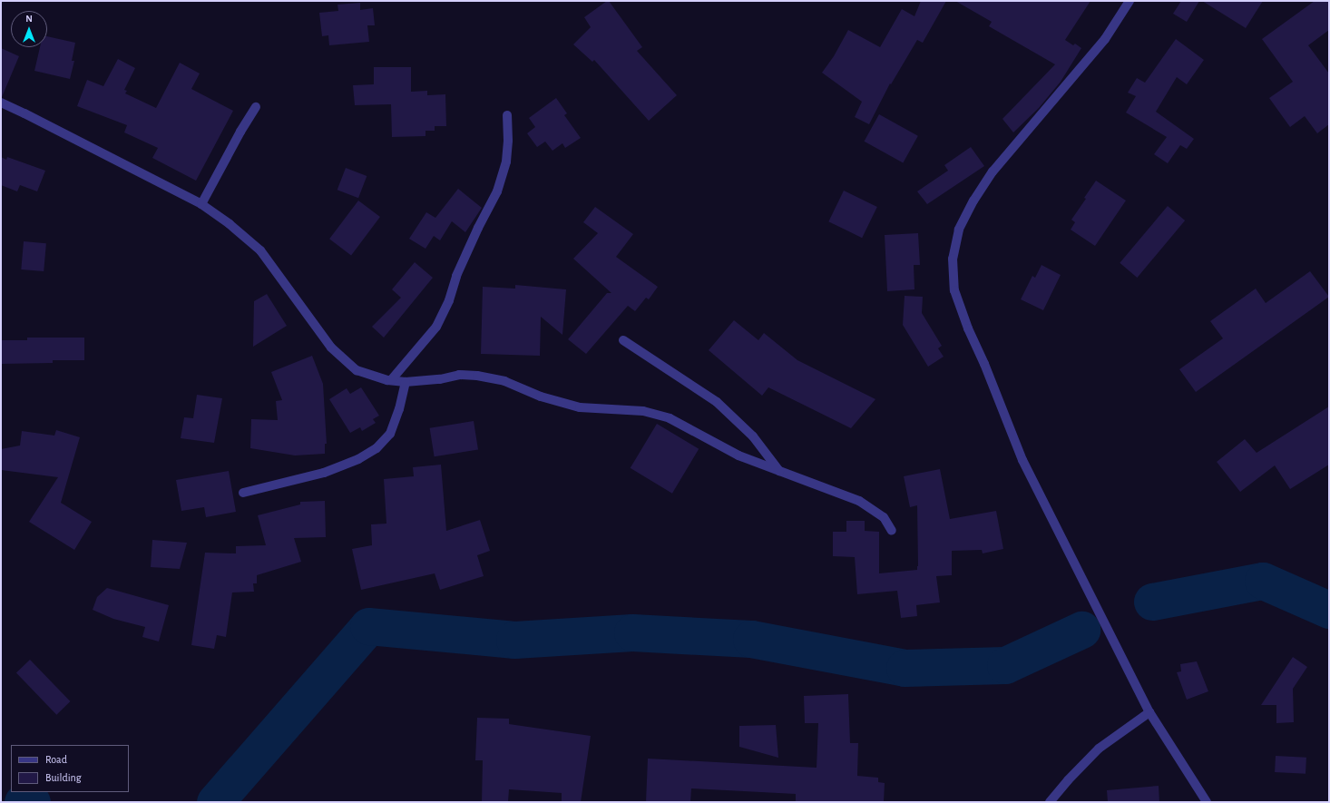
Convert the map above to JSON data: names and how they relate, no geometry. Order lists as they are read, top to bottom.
{
  "legend": ["Road", "Building"],
  "north": "top"
}
